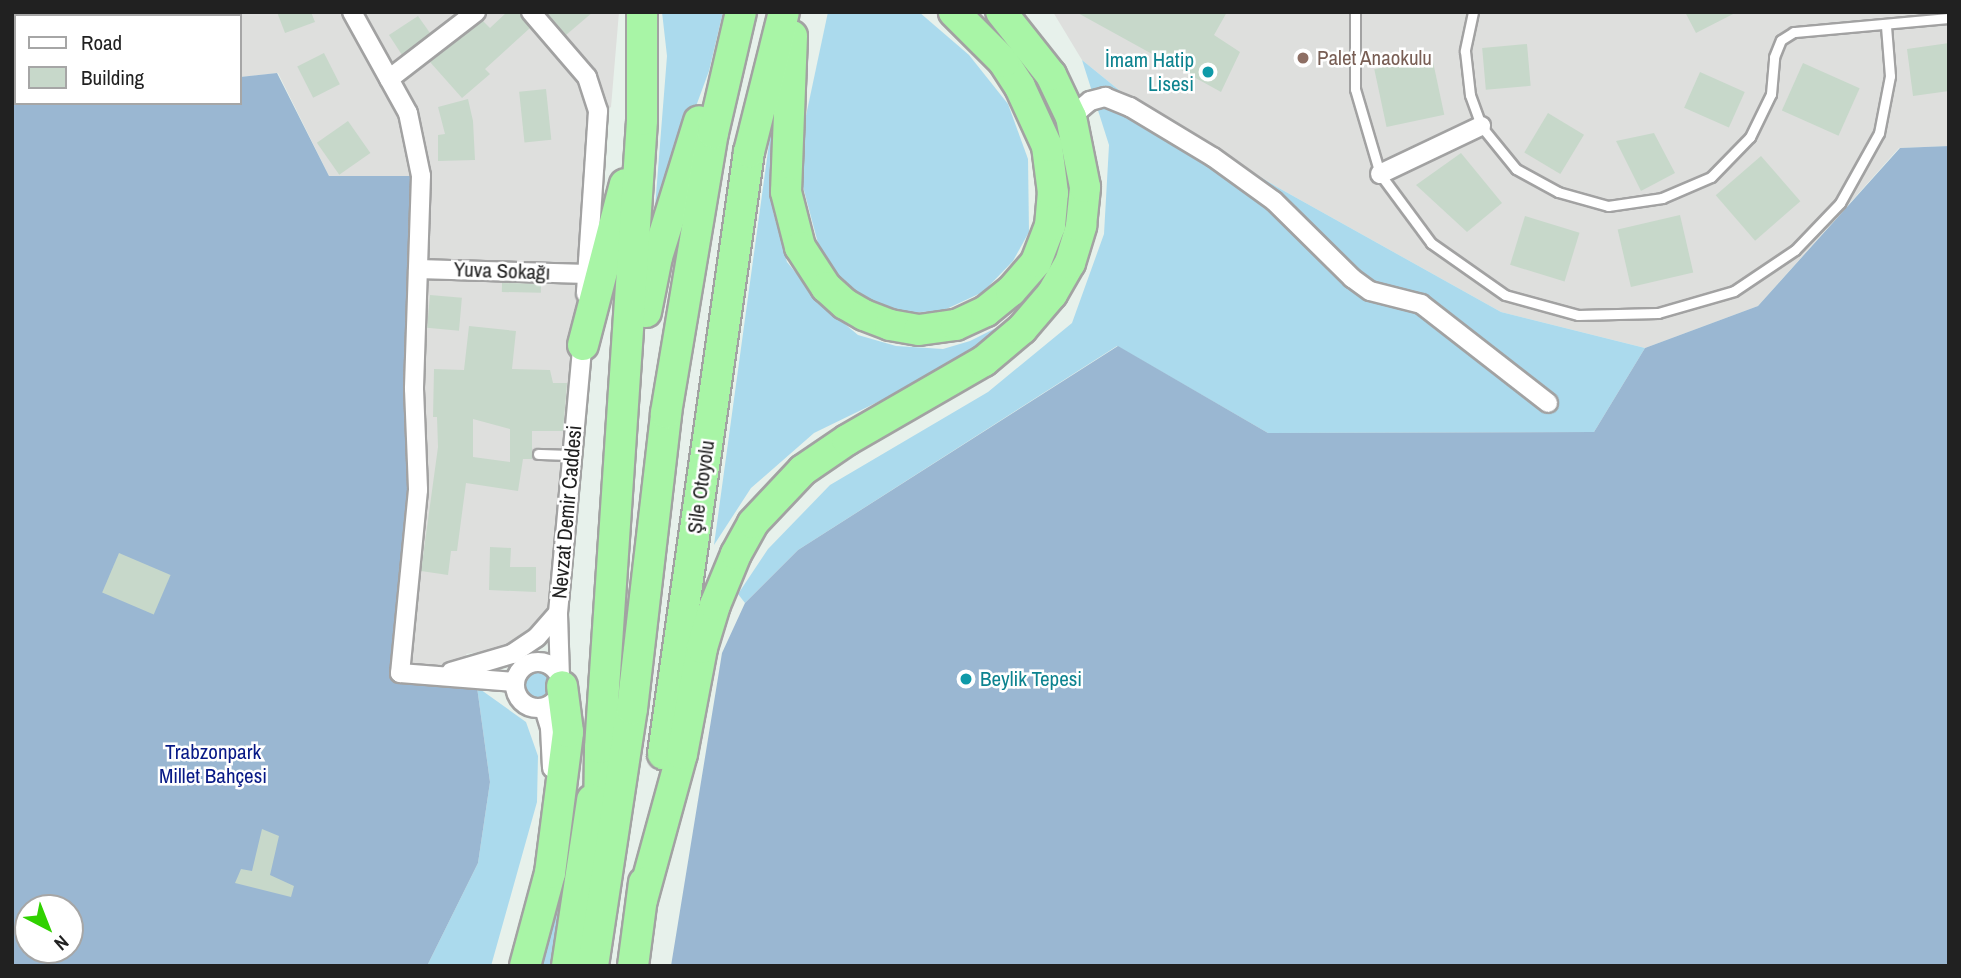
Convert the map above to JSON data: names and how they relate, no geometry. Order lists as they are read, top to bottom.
{
  "streets": {
    "highway": ["Şile Otoyolu"],
    "street": ["Yuva Sokağı", "Nevzat Demir Caddesi"]
  },
  "crossings": [
    ["Yuva Sokağı", "Nevzat Demir Caddesi"]
  ],
  "parks": ["Trabzonpark Millet Bahçesi"],
  "places": ["Palet Anaokulu", "İmam Hatip Lisesi", "Beylik Tepesi"],
  "legend": ["Road", "Building"],
  "north": "bottom right"
}
